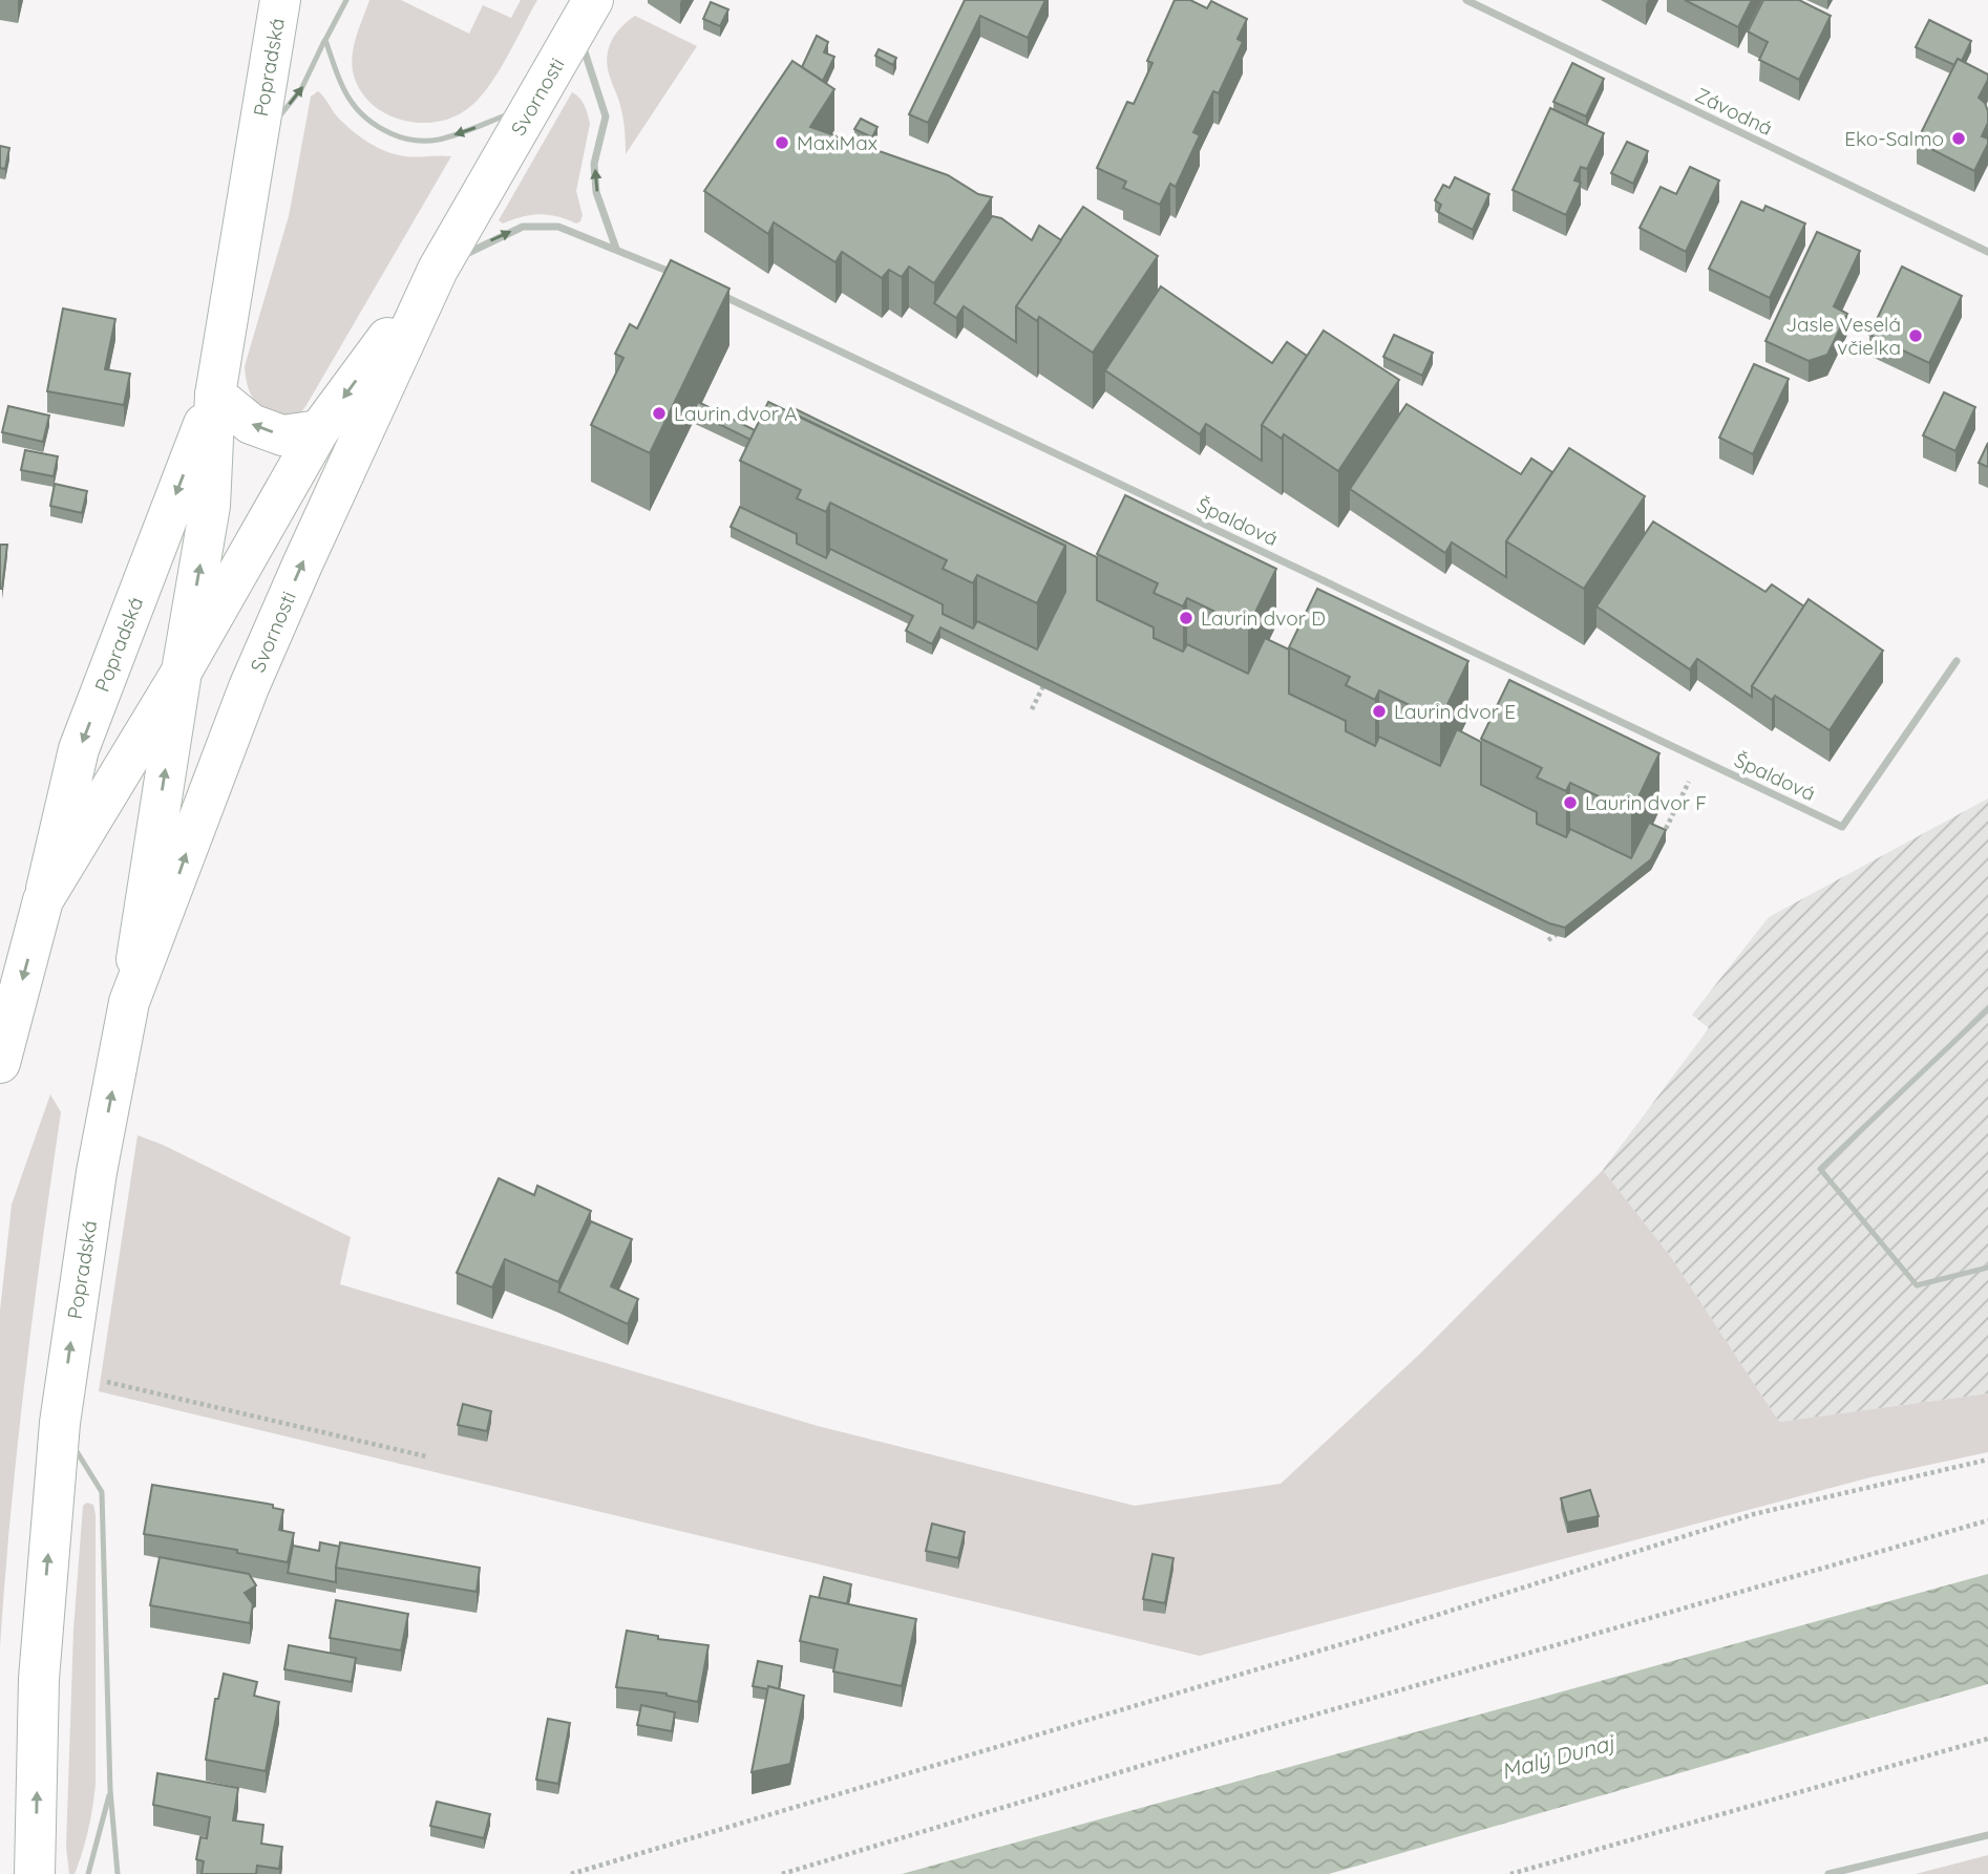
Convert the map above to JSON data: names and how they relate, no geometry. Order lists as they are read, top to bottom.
{
  "streets": {
    "main road": ["Popradská", "Svornosti"],
    "street": ["Závodná", "Špaldová"]
  },
  "crossings": [
    ["Popradská", "Svornosti"]
  ],
  "water": ["Malý Dunaj"],
  "places": [
    "Eko-Salmo",
    "MaxiMax",
    "Jasle Veselá včielka",
    "Laurin dvor A",
    "Laurin dvor D",
    "Laurin dvor E",
    "Laurin dvor F"
  ]
}
